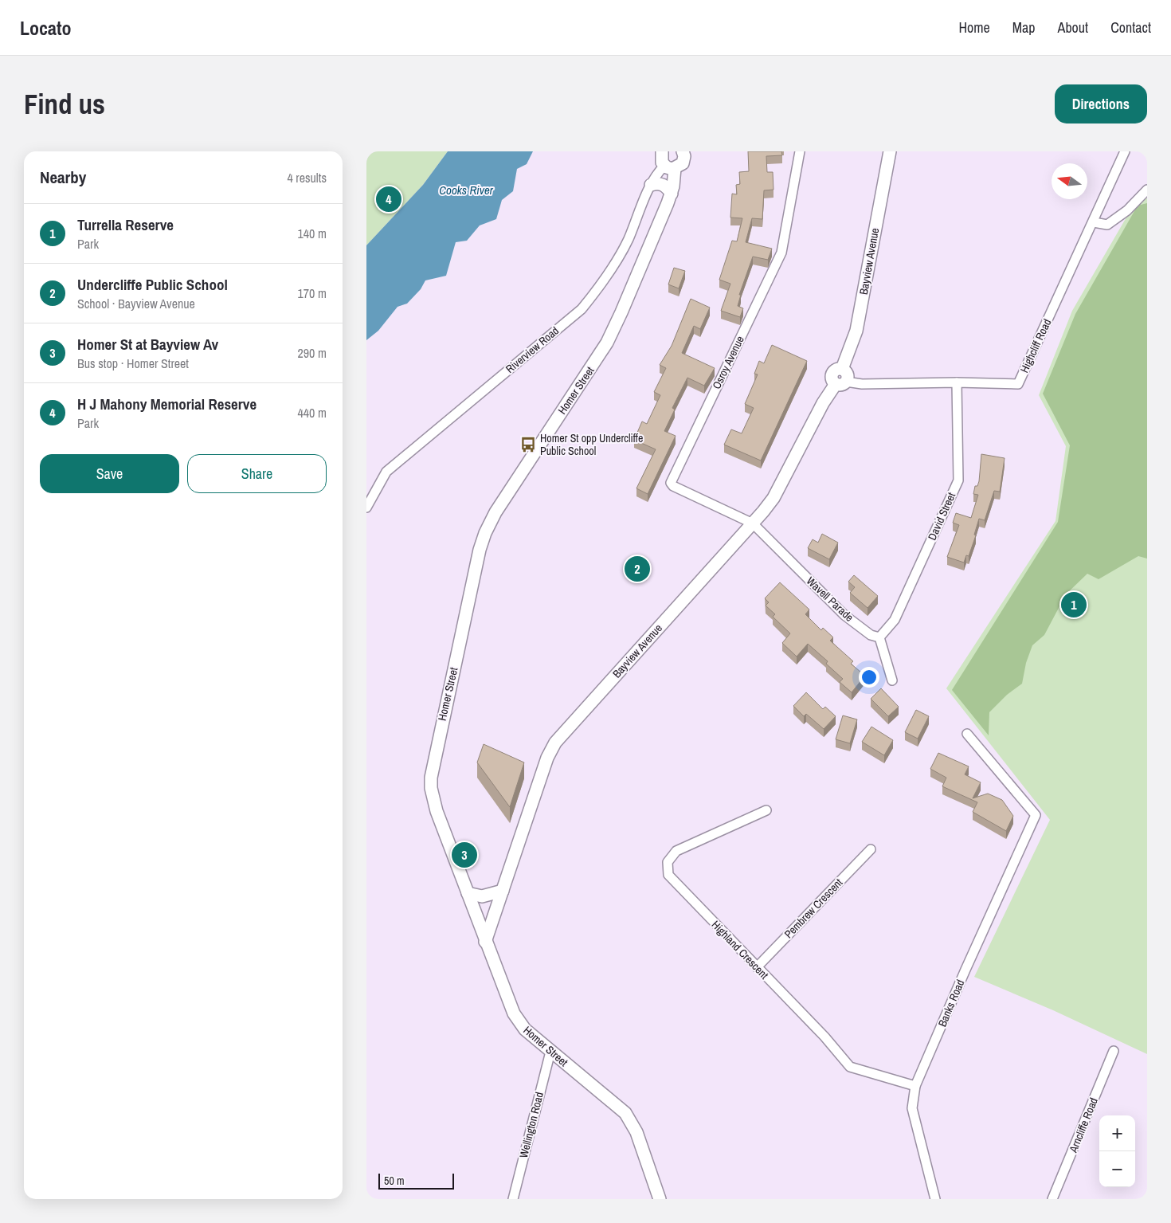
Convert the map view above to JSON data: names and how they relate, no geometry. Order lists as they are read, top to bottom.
{
  "streets": {
    "main road": ["Bayview Avenue", "Homer Street"],
    "street": [
      "Highcliff Road",
      "Riverview Road",
      "Osroy Avenue",
      "David Street",
      "Wavell Parade",
      "Pembrew Crescent",
      "Highland Crescent",
      "Banks Road",
      "Wellington Road",
      "Arncliffe Road"
    ]
  },
  "crossings": [
    ["Bayview Avenue", "Highcliff Road"],
    ["Bayview Avenue", "Osroy Avenue"],
    ["Bayview Avenue", "Homer Street"],
    ["Bayview Avenue", "Wavell Parade"],
    ["Highcliff Road", "David Street"],
    ["Riverview Road", "Homer Street"],
    ["Osroy Avenue", "Wavell Parade"],
    ["Homer Street", "Wellington Road"],
    ["David Street", "Wavell Parade"],
    ["Pembrew Crescent", "Highland Crescent"],
    ["Highland Crescent", "Banks Road"]
  ],
  "water": ["Cooks River"],
  "places": {
    "bus stop": ["Homer St opp Undercliffe Public School"]
  },
  "scale_bar": "50 m",
  "north": "left",
  "page": {
    "header": "Locato",
    "nav": [
      "Home",
      "Map",
      "About",
      "Contact"
    ],
    "buttons": [
      "Directions",
      ["Save", "Share"]
    ],
    "title": "Find us",
    "heading": ["Nearby", "4 results"],
    "pins": [
      "4",
      "2",
      "1",
      "3"
    ],
    "list": [
      {
        "mark": "1",
        "name": "Turrella Reserve",
        "note": "Park",
        "value": "140 m"
      },
      {
        "mark": "2",
        "name": "Undercliffe Public School",
        "note": "School · Bayview Avenue",
        "value": "170 m"
      },
      {
        "mark": "3",
        "name": "Homer St at Bayview Av",
        "note": "Bus stop · Homer Street",
        "value": "290 m"
      },
      {
        "mark": "4",
        "name": "H J Mahony Memorial Reserve",
        "note": "Park",
        "value": "440 m"
      }
    ],
    "map_buttons": ["+", "−"],
    "scale": "50 m"
  }
}
